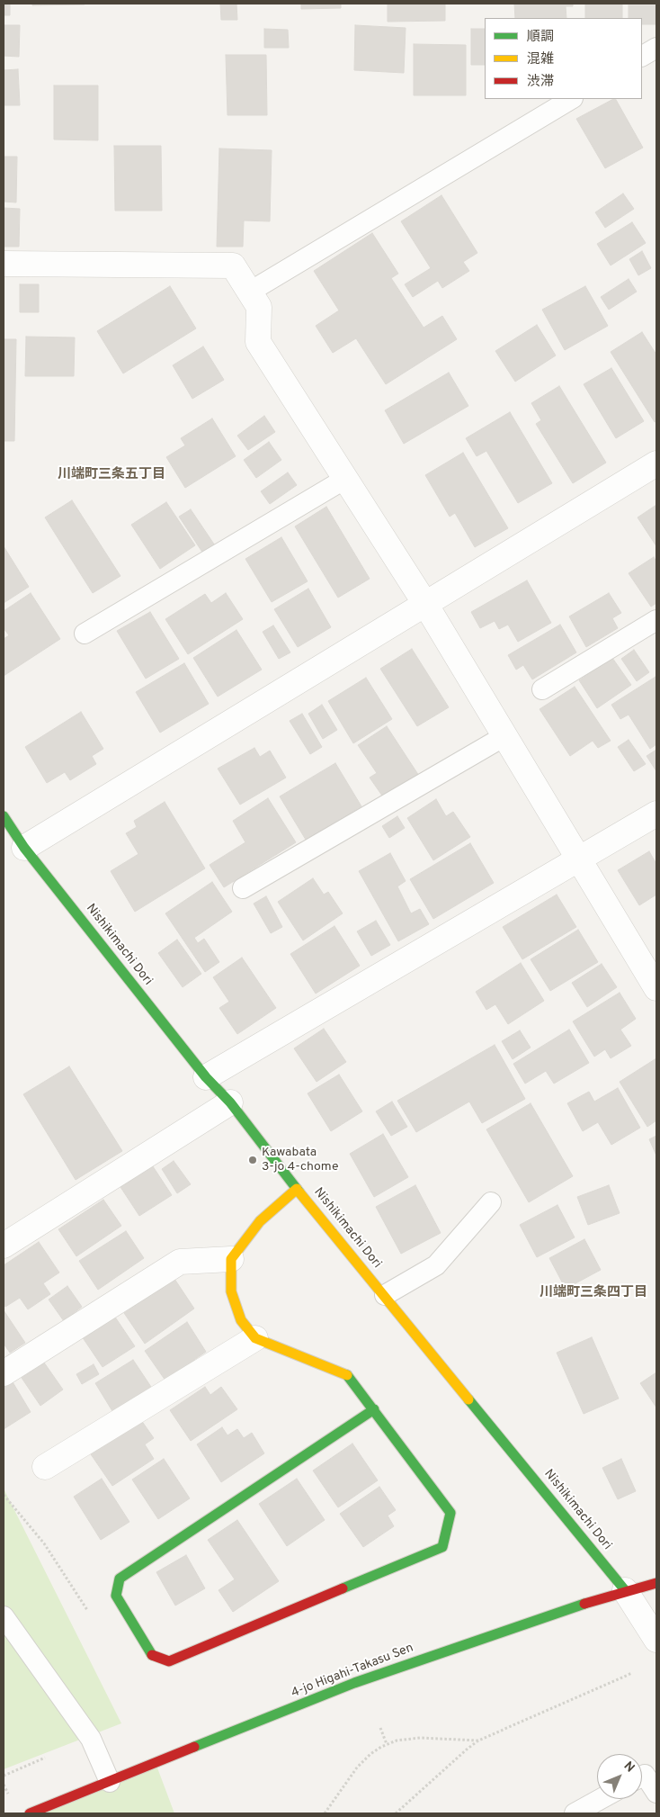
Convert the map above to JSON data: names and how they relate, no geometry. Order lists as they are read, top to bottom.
{
  "streets": {
    "street": ["Nishikimachi Dori", "4-jo Higahi-Takasu Sen"]
  },
  "crossings": [
    ["Nishikimachi Dori", "4-jo Higahi-Takasu Sen"]
  ],
  "districts": ["川端町三条五丁目", "川端町三条四丁目"],
  "places": ["Kawabata 3-jo 4-chome"],
  "legend": ["順調", "混雑", "渋滞"],
  "north": "top right"
}
